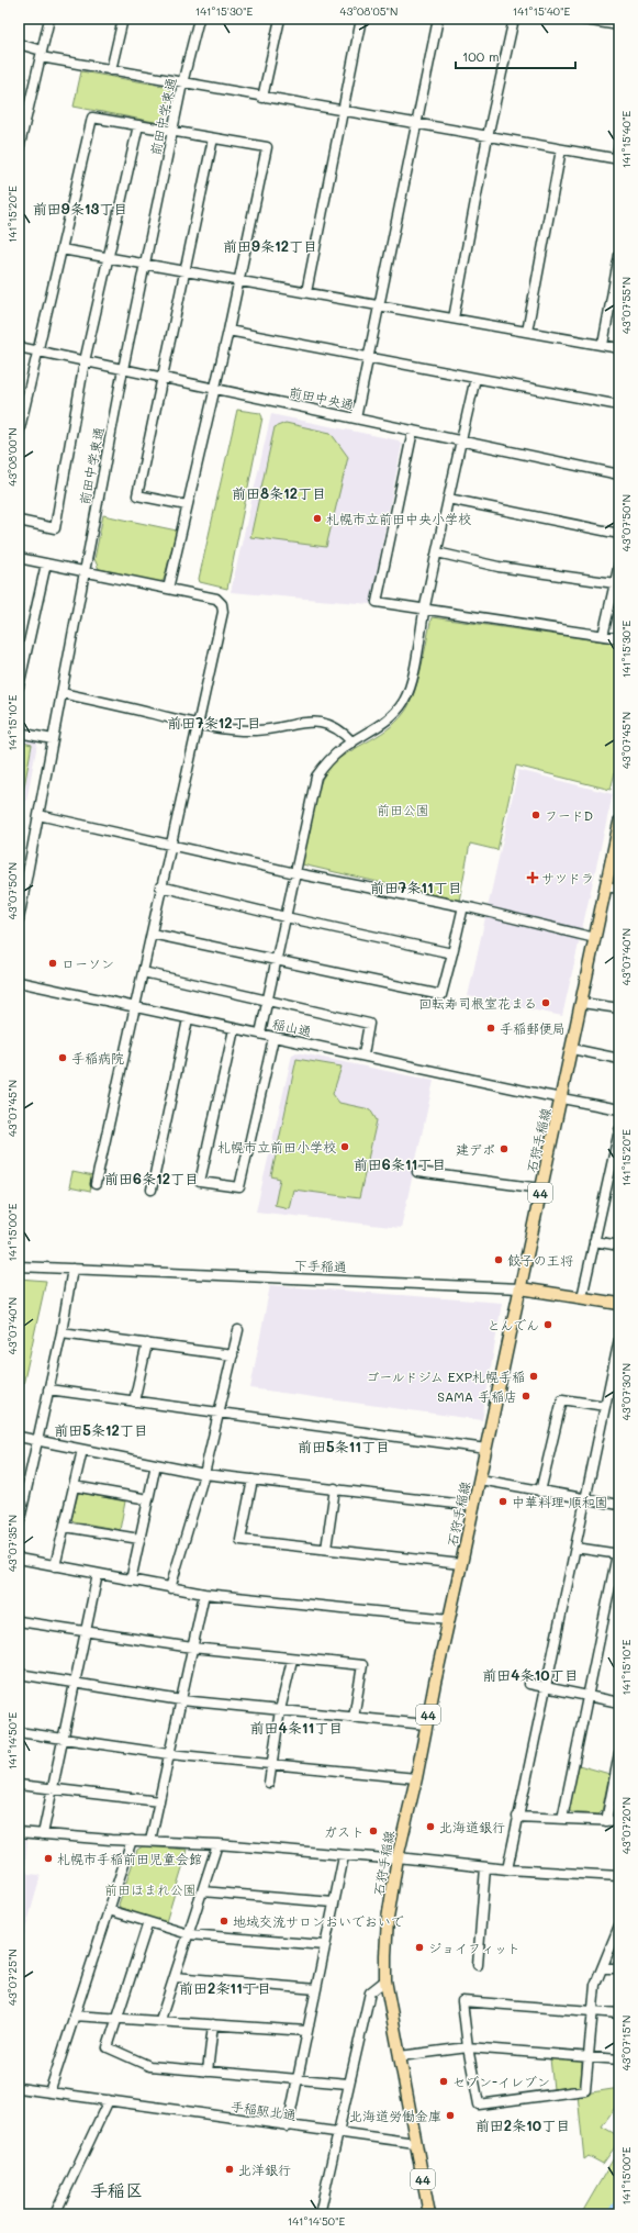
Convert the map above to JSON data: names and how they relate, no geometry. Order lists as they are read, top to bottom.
{
  "streets": {
    "main road": ["石狩手稲線", "44", "下手稲通"],
    "street": [
      "前田中学東通",
      "前田中央通",
      "稲山通",
      "手稲駅北通"
    ]
  },
  "crossings": [
    ["前田中学東通", "前田中央通"],
    ["稲山通", "石狩手稲線"],
    ["石狩手稲線", "下手稲通"],
    ["石狩手稲線", "手稲駅北通"]
  ],
  "districts": [
    "前田9条13丁目",
    "前田9条12丁目",
    "前田8条12丁目",
    "前田7条12丁目",
    "前田7条11丁目",
    "前田6条11丁目",
    "前田6条12丁目",
    "前田5条12丁目",
    "前田5条11丁目",
    "前田4条10丁目",
    "前田4条11丁目",
    "前田2条11丁目",
    "前田2条10丁目",
    "手稲区"
  ],
  "parks": ["前田公園", "前田ほまれ公園"],
  "places": {
    "other": [
      "札幌市立前田中央小学校",
      "フードD",
      "ローソン",
      "回転寿司根室花まる",
      "手稲郵便局",
      "手稲病院",
      "札幌市立前田小学校",
      "建デポ",
      "餃子の王将",
      "とんでん",
      "ゴールドジム EXP札幌手稲",
      "SAMA 手稲店",
      "中華料理 順和園",
      "北海道銀行",
      "ガスト",
      "札幌市手稲前田児童会館",
      "地域交流サロンおいでおいで",
      "ジョイフィット",
      "セブン-イレブン",
      "北海道労働金庫",
      "北洋銀行"
    ],
    "health": ["サツドラ"]
  },
  "scale_bar": "100 m",
  "coordinates": [
    "141°15'30\"E",
    "43°08'05\"N",
    "141°15'40\"E",
    "141°15'20\"E",
    "43°07'55\"N",
    "43°08'00\"N",
    "43°07'50\"N",
    "141°15'10\"E",
    "43°07'45\"N",
    "43°07'40\"N",
    "141°15'00\"E",
    "43°07'30\"N",
    "43°07'35\"N",
    "141°14'50\"E",
    "43°07'20\"N",
    "43°07'25\"N",
    "43°07'15\"N"
  ]
}
